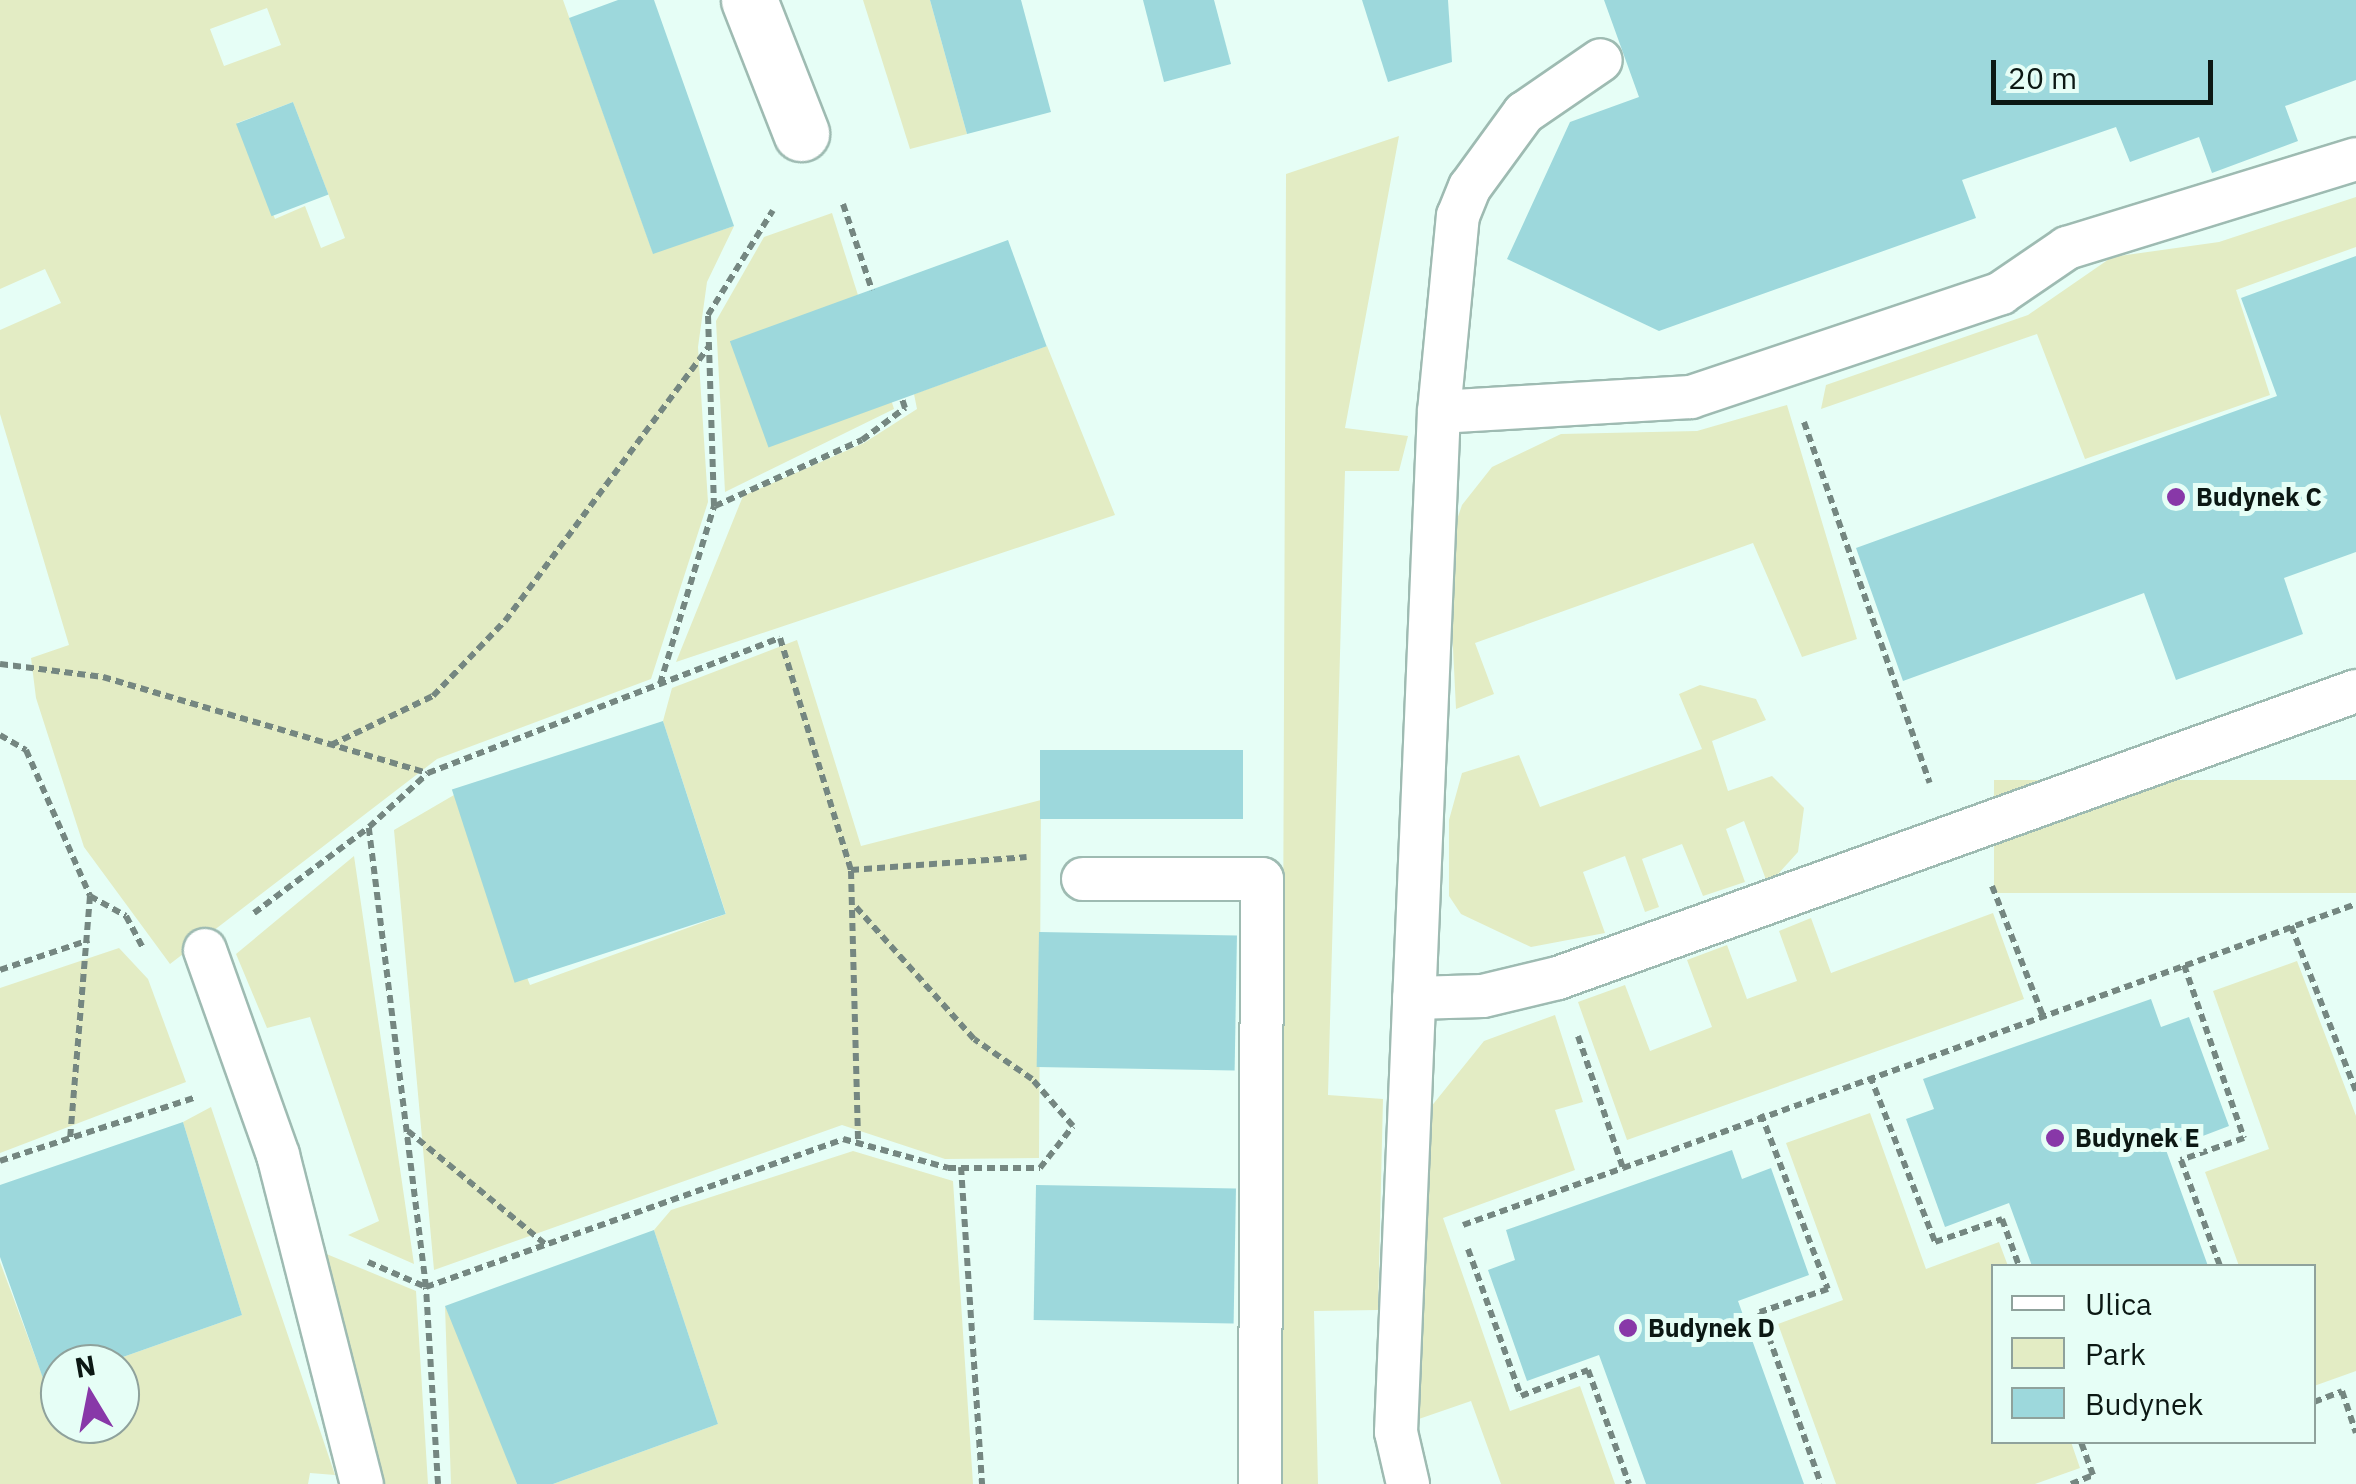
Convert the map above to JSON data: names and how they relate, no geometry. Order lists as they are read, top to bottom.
{
  "places": ["Budynek C", "Budynek E", "Budynek D"],
  "legend": ["Ulica", "Park", "Budynek"],
  "scale_bar": "20 m",
  "north": "top"
}
